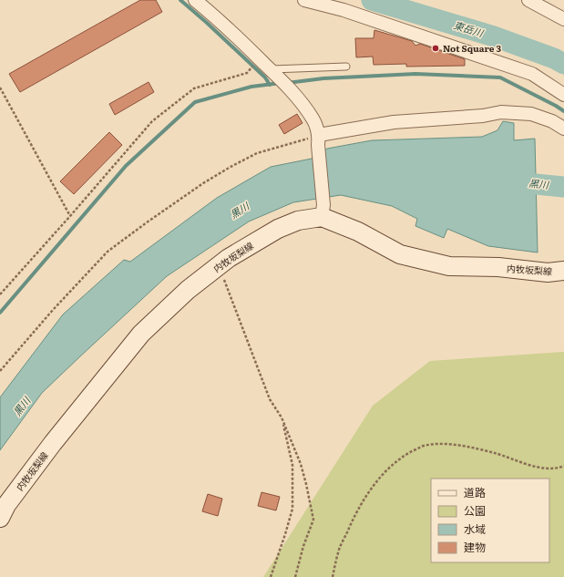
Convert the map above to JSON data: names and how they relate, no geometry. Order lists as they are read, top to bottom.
{
  "streets": {
    "main road": ["内牧坂梨線"]
  },
  "water": ["東岳川", "黒川"],
  "places": ["Not Square 3"],
  "legend": [
    "道路",
    "公園",
    "水域",
    "建物"
  ]
}
